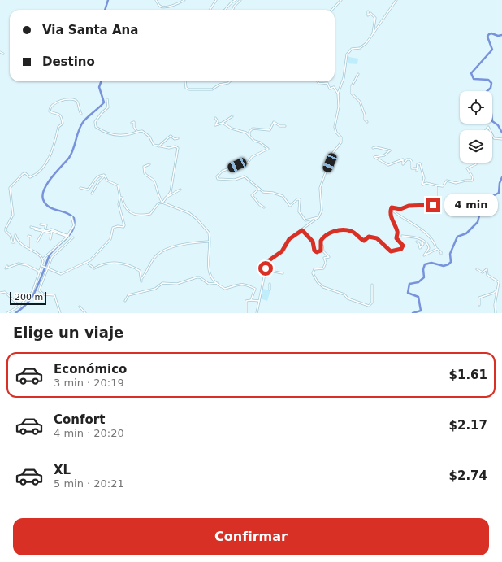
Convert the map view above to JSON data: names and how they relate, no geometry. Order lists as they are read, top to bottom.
{
  "scale_bar": "200 m",
  "page": {
    "banner": ["Via Santa Ana", "Destino"],
    "bubble": "4 min",
    "scale": "200 m",
    "heading": "Elige un viaje",
    "list": [
      {
        "name": "Económico",
        "note": "3 min · 20:19",
        "value": "$1.61"
      },
      {
        "name": "Confort",
        "note": "4 min · 20:20",
        "value": "$2.17"
      },
      {
        "name": "XL",
        "note": "5 min · 20:21",
        "value": "$2.74"
      }
    ],
    "buttons": "Confirmar"
  }
}
